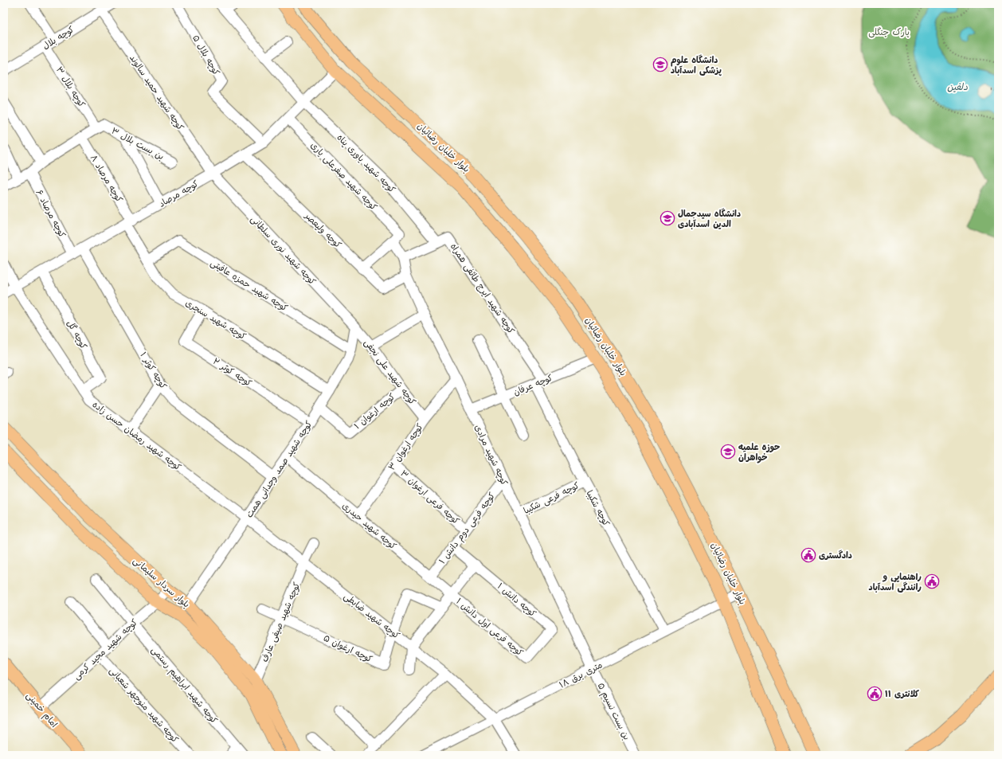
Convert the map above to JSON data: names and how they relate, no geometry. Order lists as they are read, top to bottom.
{
  "streets": {
    "main road": ["بلوار خلبان رضائیان", "بلوار سردار سلیمانی", "امام خمینی"],
    "street": [
      "کوچه بلال",
      "کوچه بلال ۵",
      "کوچه بلال ۳",
      "کوچه شهید حمید سالوند",
      "بن بست بلال ۳",
      "کوچه شهید یاوری پناه",
      "کوچه شهید صفرعلی یاری",
      "کوچه مرصاد ۸",
      "کوچه مرصاد",
      "کوچه مرصاد ۶",
      "کوچه ولیعصر",
      "کوچه شهید نوری سلطانی",
      "کوچه شهید حمزه عافیتی",
      "کوچه شهید ایرج طائفی همراه",
      "کوچه شهید سنجری",
      "کوچه گل",
      "کوچه کوثر ۱",
      "کوچه کوثر ۲",
      "کوچه شهید علی نجفی",
      "کوچه عرفان",
      "کوچه ارغوان ۱",
      "کوچه شهید رمضان حسن زاده",
      "کوچه ارغوان ۳",
      "کوچه شهید مرادی",
      "کوچه شهید صمد وجدانی همت",
      "کوچه فرعی ارغوان ۳",
      "کوچه فرعی شکیبا",
      "کوچه شکیبا",
      "کوچه شهید حیدری",
      "کوچه فرعی دوم دانش ۱",
      "کوچه دانش ۱",
      "کوچه شهید ضابطی",
      "کوچه شهید صیفی عارف",
      "کوچه فرعی اول دانش ۱",
      "کوچه ارغوان ۵",
      "کوچه شهید مجید کرمی",
      "۱۸ متری برق",
      "کوچه شهید ابراهیم رستمی",
      "کوچه شهید منوچهر شعبانی",
      "بن بست نسیم ۵"
    ]
  },
  "crossings": [
    ["کوچه بلال", "کوچه بلال ۳"],
    ["کوچه بلال", "کوچه شهید حمید سالوند"],
    ["کوچه بلال ۵", "کوچه مرصاد"],
    ["کوچه بلال ۳", "بن بست بلال ۳"],
    ["کوچه شهید حمید سالوند", "کوچه مرصاد"],
    ["کوچه شهید حمید سالوند", "کوچه شهید نوری سلطانی"],
    ["بلوار خلبان رضائیان", "کوچه مرصاد"],
    ["بلوار خلبان رضائیان", "کوچه عرفان"],
    ["بلوار خلبان رضائیان", "۱۸ متری برق"],
    ["کوچه شهید یاوری پناه", "کوچه مرصاد"],
    ["کوچه شهید یاوری پناه", "کوچه شهید ایرج طائفی همراه"],
    ["کوچه شهید صفرعلی یاری", "کوچه مرصاد"],
    ["کوچه شهید صفرعلی یاری", "کوچه شهید مرادی"],
    ["کوچه مرصاد ۸", "کوچه مرصاد"],
    ["کوچه مرصاد ۸", "کوچه شهید سنجری"],
    ["کوچه مرصاد", "کوچه مرصاد ۶"],
    ["کوچه مرصاد", "کوچه ولیعصر"],
    ["کوچه مرصاد", "کوچه شهید نوری سلطانی"],
    ["کوچه مرصاد", "کوچه شهید سنجری"],
    ["کوچه مرصاد", "کوچه گل"],
    ["کوچه مرصاد", "کوچه کوثر ۱"],
    ["کوچه مرصاد", "کوچه شهید رمضان حسن زاده"],
    ["کوچه ولیعصر", "کوچه شهید مرادی"],
    ["کوچه شهید نوری سلطانی", "کوچه شهید علی نجفی"],
    ["کوچه شهید نوری سلطانی", "کوچه شهید صمد وجدانی همت"],
    ["کوچه شهید حمزه عافیتی", "کوچه شهید سنجری"],
    ["کوچه شهید حمزه عافیتی", "کوچه شهید صمد وجدانی همت"],
    ["کوچه شهید ایرج طائفی همراه", "کوچه عرفان"],
    ["کوچه شهید ایرج طائفی همراه", "کوچه شهید مرادی"],
    ["کوچه شهید سنجری", "کوچه کوثر ۲"],
    ["کوچه شهید سنجری", "کوچه شهید صمد وجدانی همت"],
    ["کوچه گل", "کوچه شهید رمضان حسن زاده"],
    ["کوچه کوثر ۱", "کوچه شهید صمد وجدانی همت"],
    ["کوچه کوثر ۲", "کوچه شهید صمد وجدانی همت"],
    ["کوچه شهید علی نجفی", "کوچه ارغوان ۱"],
    ["کوچه شهید علی نجفی", "کوچه ارغوان ۳"],
    ["کوچه شهید علی نجفی", "کوچه شهید صمد وجدانی همت"],
    ["کوچه عرفان", "کوچه شهید مرادی"],
    ["کوچه عرفان", "کوچه شکیبا"],
    ["کوچه ارغوان ۱", "کوچه شهید صمد وجدانی همت"],
    ["کوچه شهید رمضان حسن زاده", "کوچه شهید صمد وجدانی همت"],
    ["کوچه شهید رمضان حسن زاده", "کوچه شهید ضابطی"],
    ["کوچه ارغوان ۳", "کوچه شهید مرادی"],
    ["کوچه ارغوان ۳", "کوچه فرعی ارغوان ۳"],
    ["کوچه ارغوان ۳", "کوچه شهید حیدری"],
    ["کوچه شهید مرادی", "کوچه فرعی شکیبا"],
    ["کوچه شهید مرادی", "کوچه فرعی دوم دانش ۱"],
    ["کوچه شهید مرادی", "۱۸ متری برق"],
    ["کوچه شهید مرادی", "بن بست نسیم ۵"],
    ["کوچه شهید صمد وجدانی همت", "کوچه شهید حیدری"],
    ["کوچه شهید صمد وجدانی همت", "بلوار سردار سلیمانی"],
    ["کوچه شهید صمد وجدانی همت", "کوچه شهید ضابطی"],
    ["کوچه فرعی ارغوان ۳", "کوچه فرعی دوم دانش ۱"],
    ["کوچه فرعی شکیبا", "کوچه شکیبا"],
    ["کوچه شکیبا", "۱۸ متری برق"],
    ["کوچه شهید حیدری", "کوچه فرعی دوم دانش ۱"],
    ["کوچه شهید حیدری", "کوچه فرعی اول دانش ۱"],
    ["کوچه فرعی دوم دانش ۱", "کوچه دانش ۱"],
    ["بلوار سردار سلیمانی", "کوچه شهید صیفی عارف"],
    ["بلوار سردار سلیمانی", "کوچه شهید مجید کرمی"],
    ["کوچه دانش ۱", "کوچه فرعی اول دانش ۱"],
    ["کوچه شهید ضابطی", "کوچه شهید صیفی عارف"],
    ["کوچه شهید ضابطی", "کوچه ارغوان ۵"],
    ["کوچه شهید ضابطی", "۱۸ متری برق"],
    ["کوچه شهید صیفی عارف", "کوچه ارغوان ۵"],
    ["کوچه شهید مجید کرمی", "کوچه شهید ابراهیم رستمی"],
    ["کوچه شهید مجید کرمی", "کوچه شهید منوچهر شعبانی"],
    ["کوچه شهید مجید کرمی", "امام خمینی"],
    ["۱۸ متری برق", "بن بست نسیم ۵"]
  ],
  "water": ["دلفین"],
  "parks": ["پارک جنگلی"],
  "places": {
    "school or university": ["دانشگاه علوم پزشکی اسدآباد", "دانشگاه سیدجمال الدین اسدآبادی", "حوزه علمیه خواهران"],
    "public building": ["دادگستری", "راهنمایی و رانندگی اسدآباد", "کلانتری ۱۱"]
  }
}
